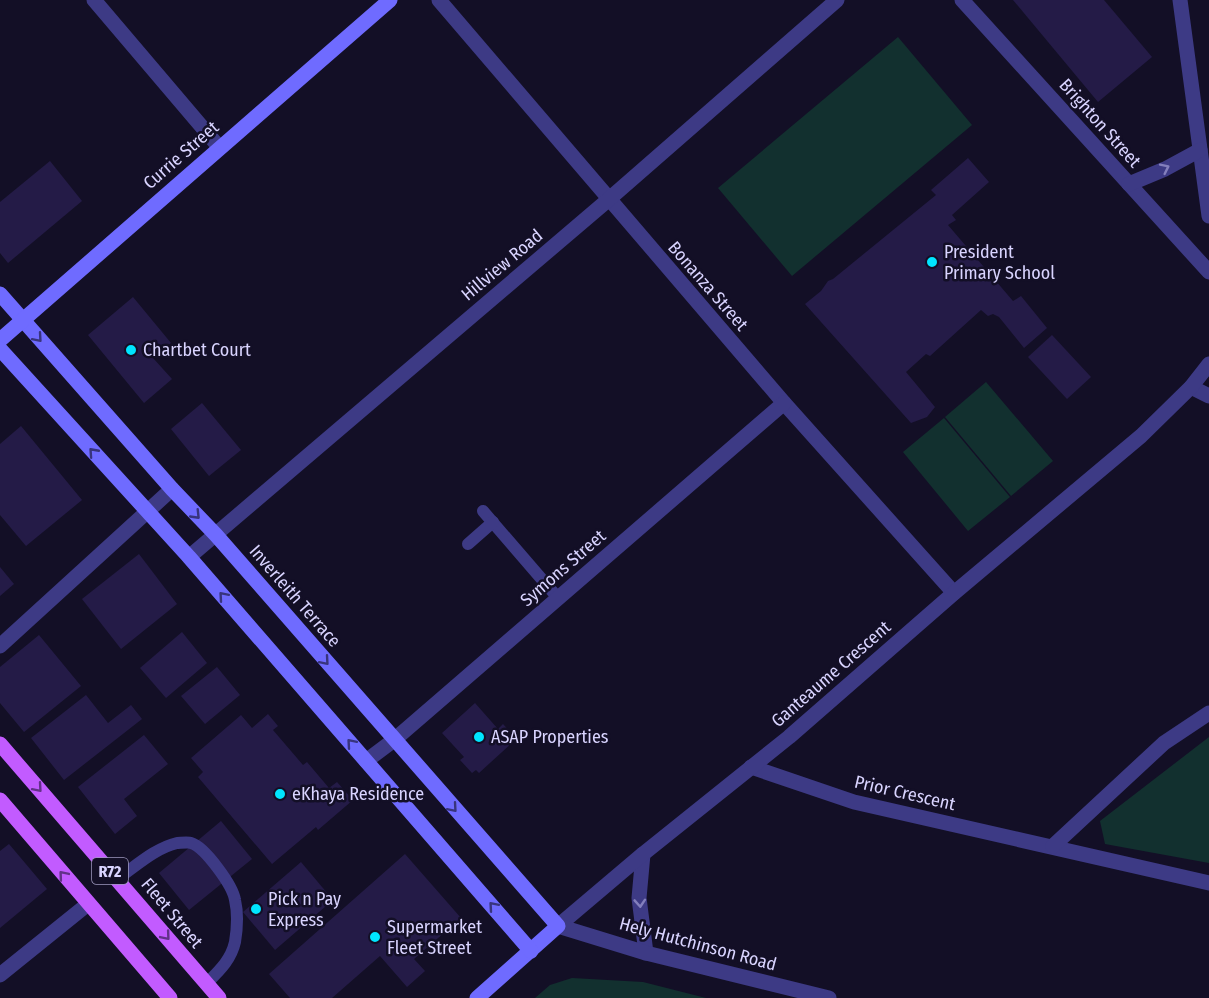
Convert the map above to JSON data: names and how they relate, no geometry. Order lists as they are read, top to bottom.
{
  "streets": {
    "main road": ["R72", "Fleet Street"],
    "street": [
      "Brighton Street",
      "Currie Street",
      "Hillview Road",
      "Bonanza Street",
      "Symons Street",
      "Inverleith Terrace",
      "Ganteaume Crescent",
      "Prior Crescent",
      "Hely Hutchinson Road"
    ]
  },
  "crossings": [
    ["Currie Street", "Inverleith Terrace"],
    ["Hillview Road", "Bonanza Street"],
    ["Hillview Road", "Inverleith Terrace"],
    ["Bonanza Street", "Symons Street"],
    ["Bonanza Street", "Ganteaume Crescent"],
    ["Symons Street", "Inverleith Terrace"],
    ["Inverleith Terrace", "Ganteaume Crescent"],
    ["Inverleith Terrace", "Hely Hutchinson Road"],
    ["Ganteaume Crescent", "Prior Crescent"],
    ["Ganteaume Crescent", "Hely Hutchinson Road"]
  ],
  "places": [
    "President Primary School",
    "Chartbet Court",
    "ASAP Properties",
    "eKhaya Residence",
    "Pick n Pay Express",
    "Supermarket Fleet Street"
  ]
}
